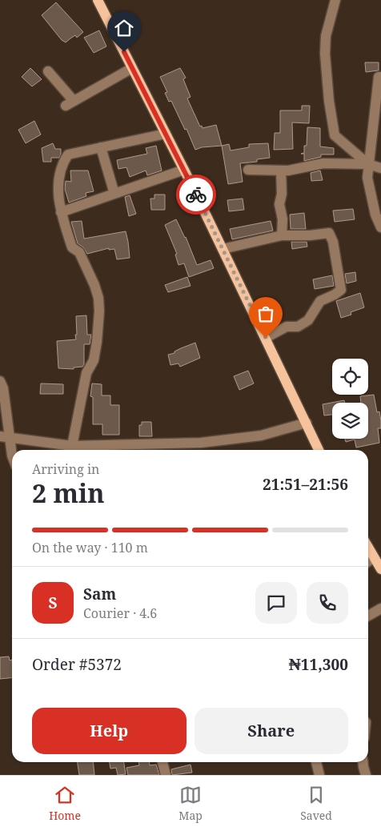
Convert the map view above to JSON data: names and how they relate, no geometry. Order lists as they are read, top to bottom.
{
  "page": {
    "heading": ["2 min", "Arriving in", "21:51–21:56"],
    "panel": [
      "Sam",
      "Courier · 4.6",
      "Order #5372",
      "₦11,300"
    ],
    "bar": "On the way · 110 m",
    "round": "S",
    "buttons": ["Help", "Share"],
    "tabs": ["Home", "Map", "Saved"]
  }
}
